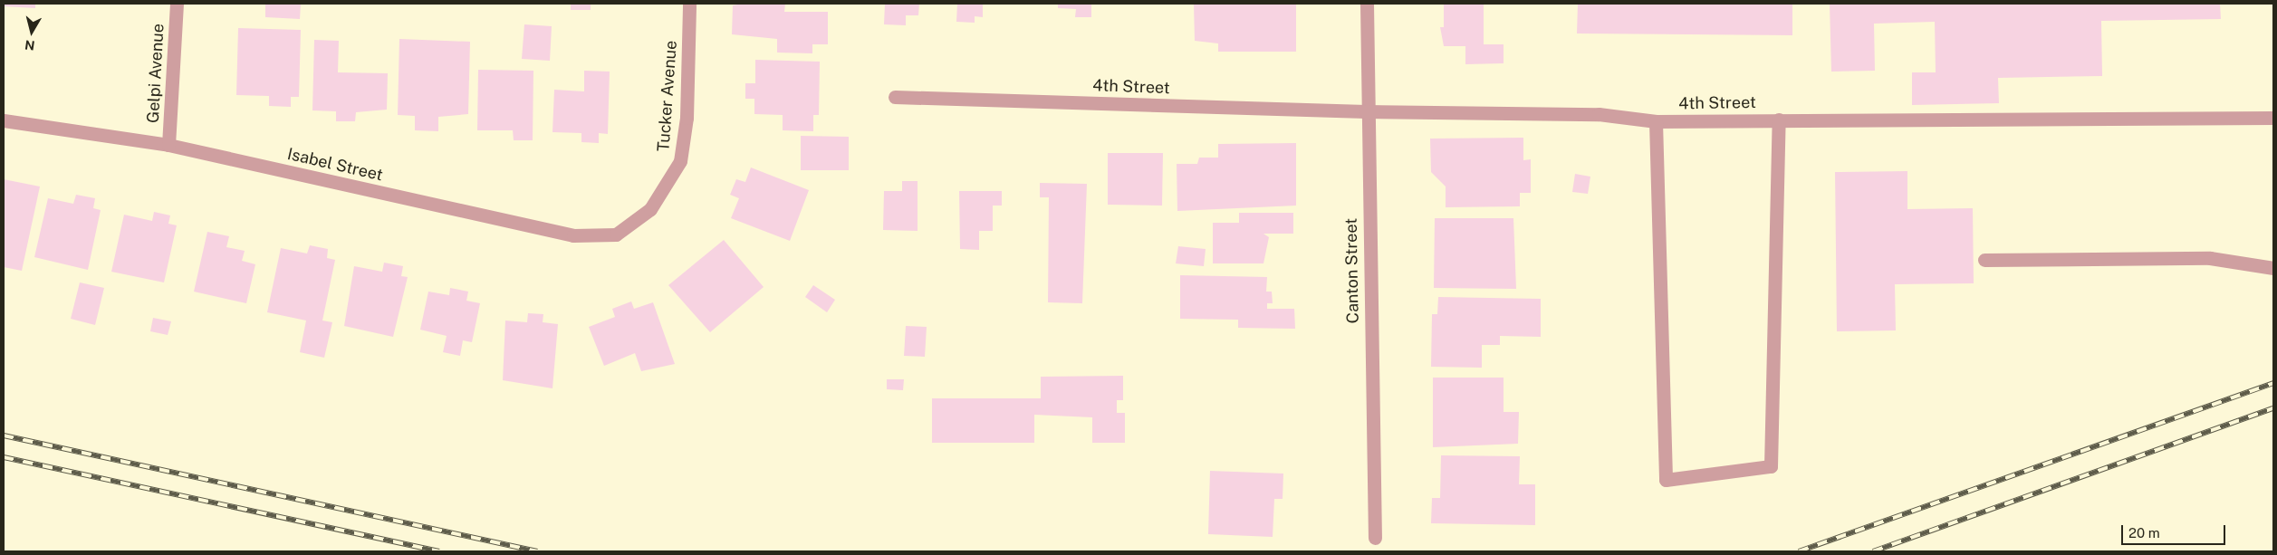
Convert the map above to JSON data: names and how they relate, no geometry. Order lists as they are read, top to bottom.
{
  "streets": {
    "street": [
      "Gelpi Avenue",
      "4th Street",
      "Tucker Avenue",
      "Isabel Street",
      "Canton Street"
    ]
  },
  "crossings": [
    ["Gelpi Avenue", "Isabel Street"],
    ["4th Street", "Canton Street"],
    ["Tucker Avenue", "Isabel Street"]
  ],
  "scale_bar": "20 m",
  "north": "bottom"
}
